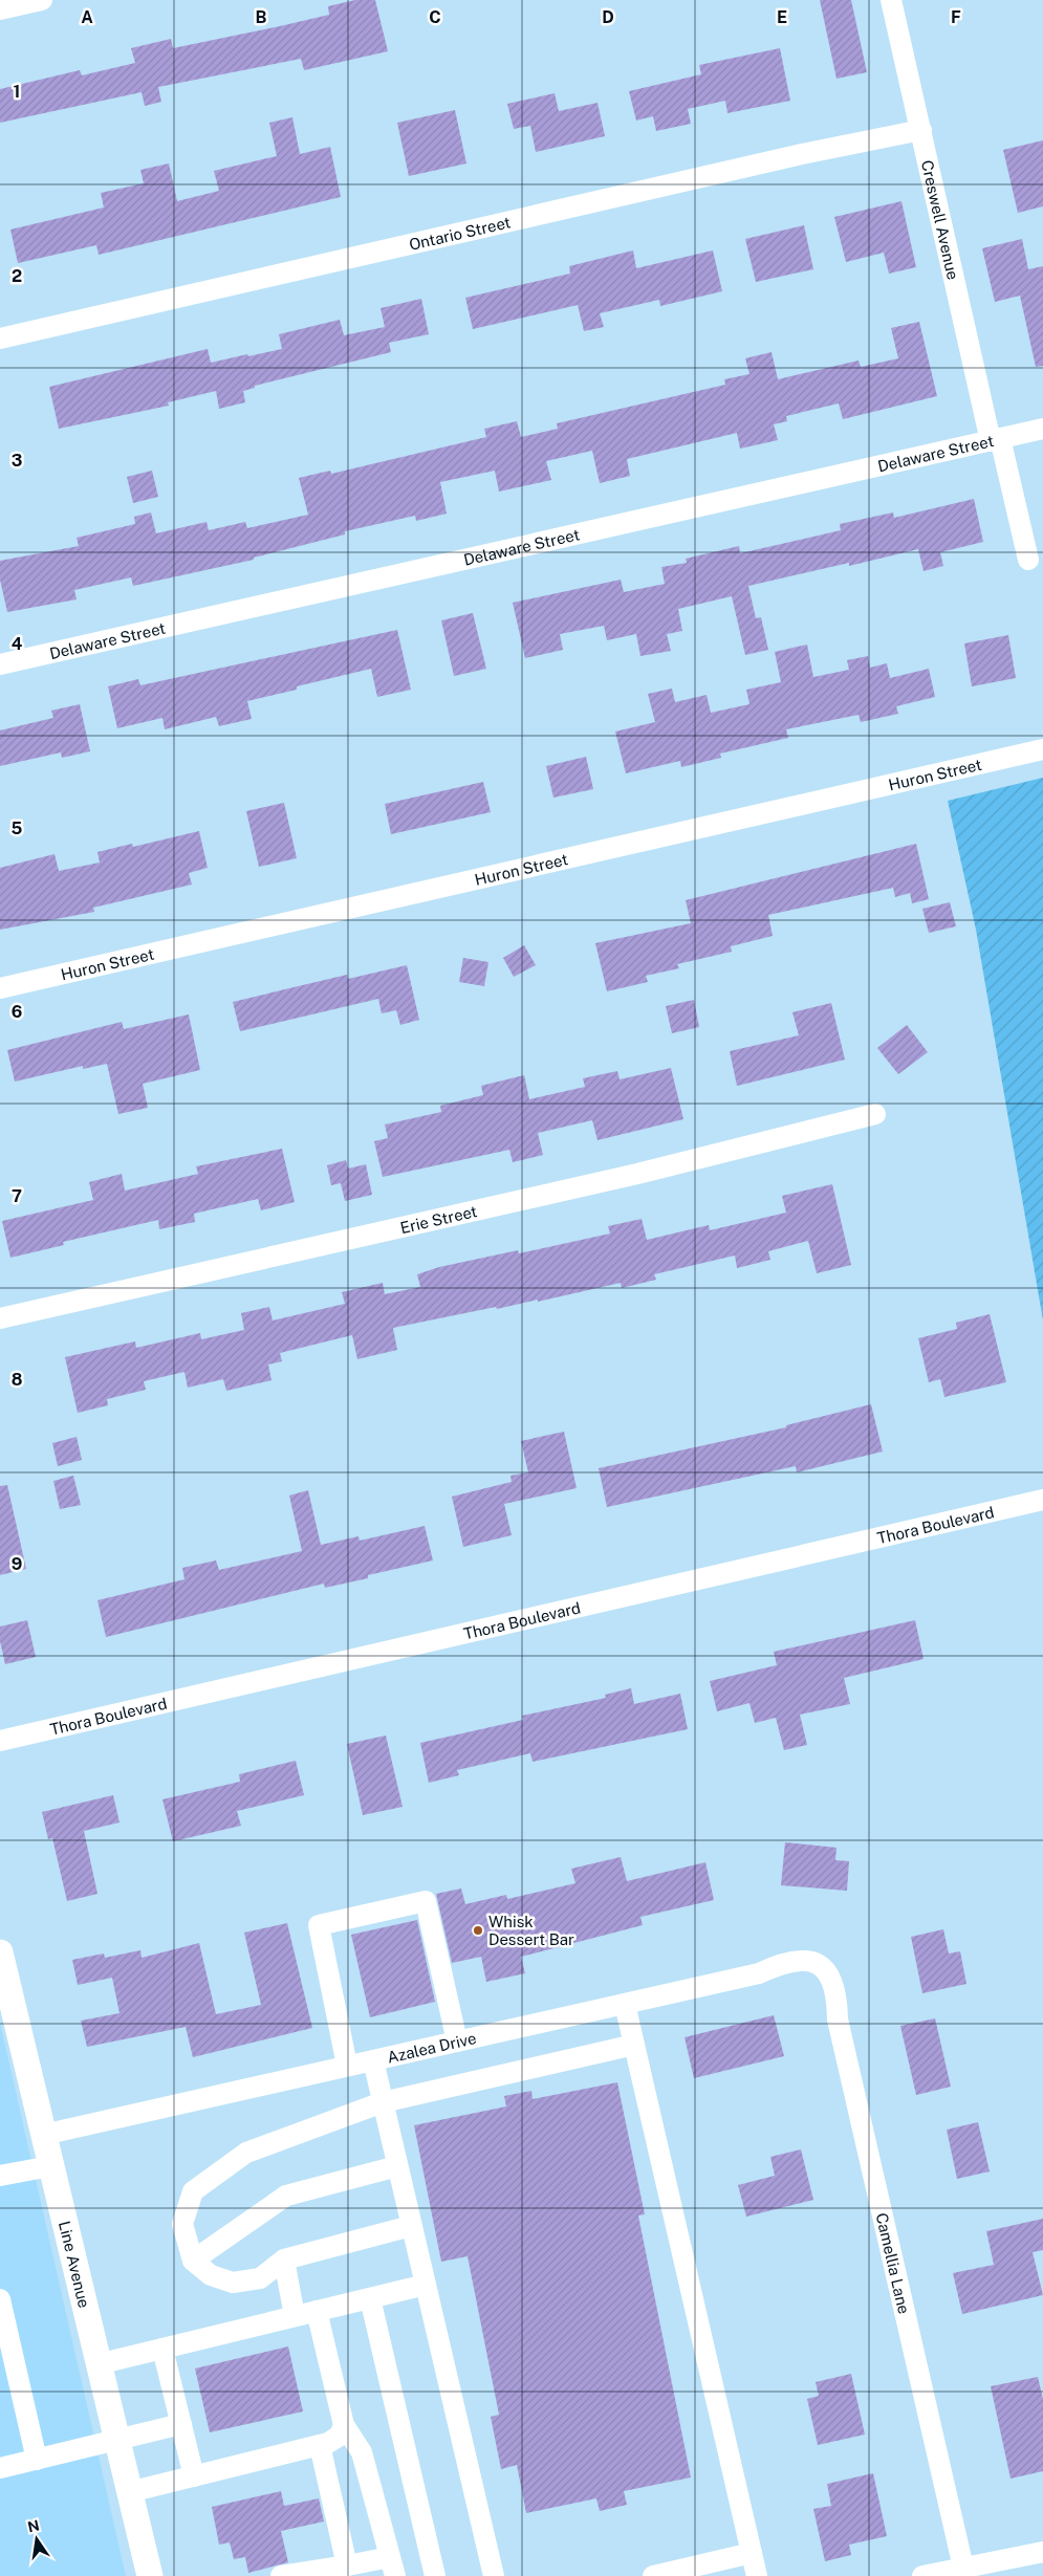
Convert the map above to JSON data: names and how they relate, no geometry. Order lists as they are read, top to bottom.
{
  "streets": {
    "main road": ["Line Avenue"],
    "street": [
      "Creswell Avenue",
      "Ontario Street",
      "Delaware Street",
      "Huron Street",
      "Erie Street",
      "Thora Boulevard",
      "Azalea Drive",
      "Camellia Lane"
    ]
  },
  "crossings": [
    ["Creswell Avenue", "Ontario Street"],
    ["Creswell Avenue", "Delaware Street"],
    ["Azalea Drive", "Camellia Lane"],
    ["Azalea Drive", "Line Avenue"]
  ],
  "places": ["Whisk Dessert Bar"],
  "north": "top",
  "grid": {
    "columns": [
      "A",
      "B",
      "C",
      "D",
      "E",
      "F"
    ],
    "rows": [
      "1",
      "2",
      "3",
      "4",
      "5",
      "6",
      "7",
      "8",
      "9"
    ]
  }
}
